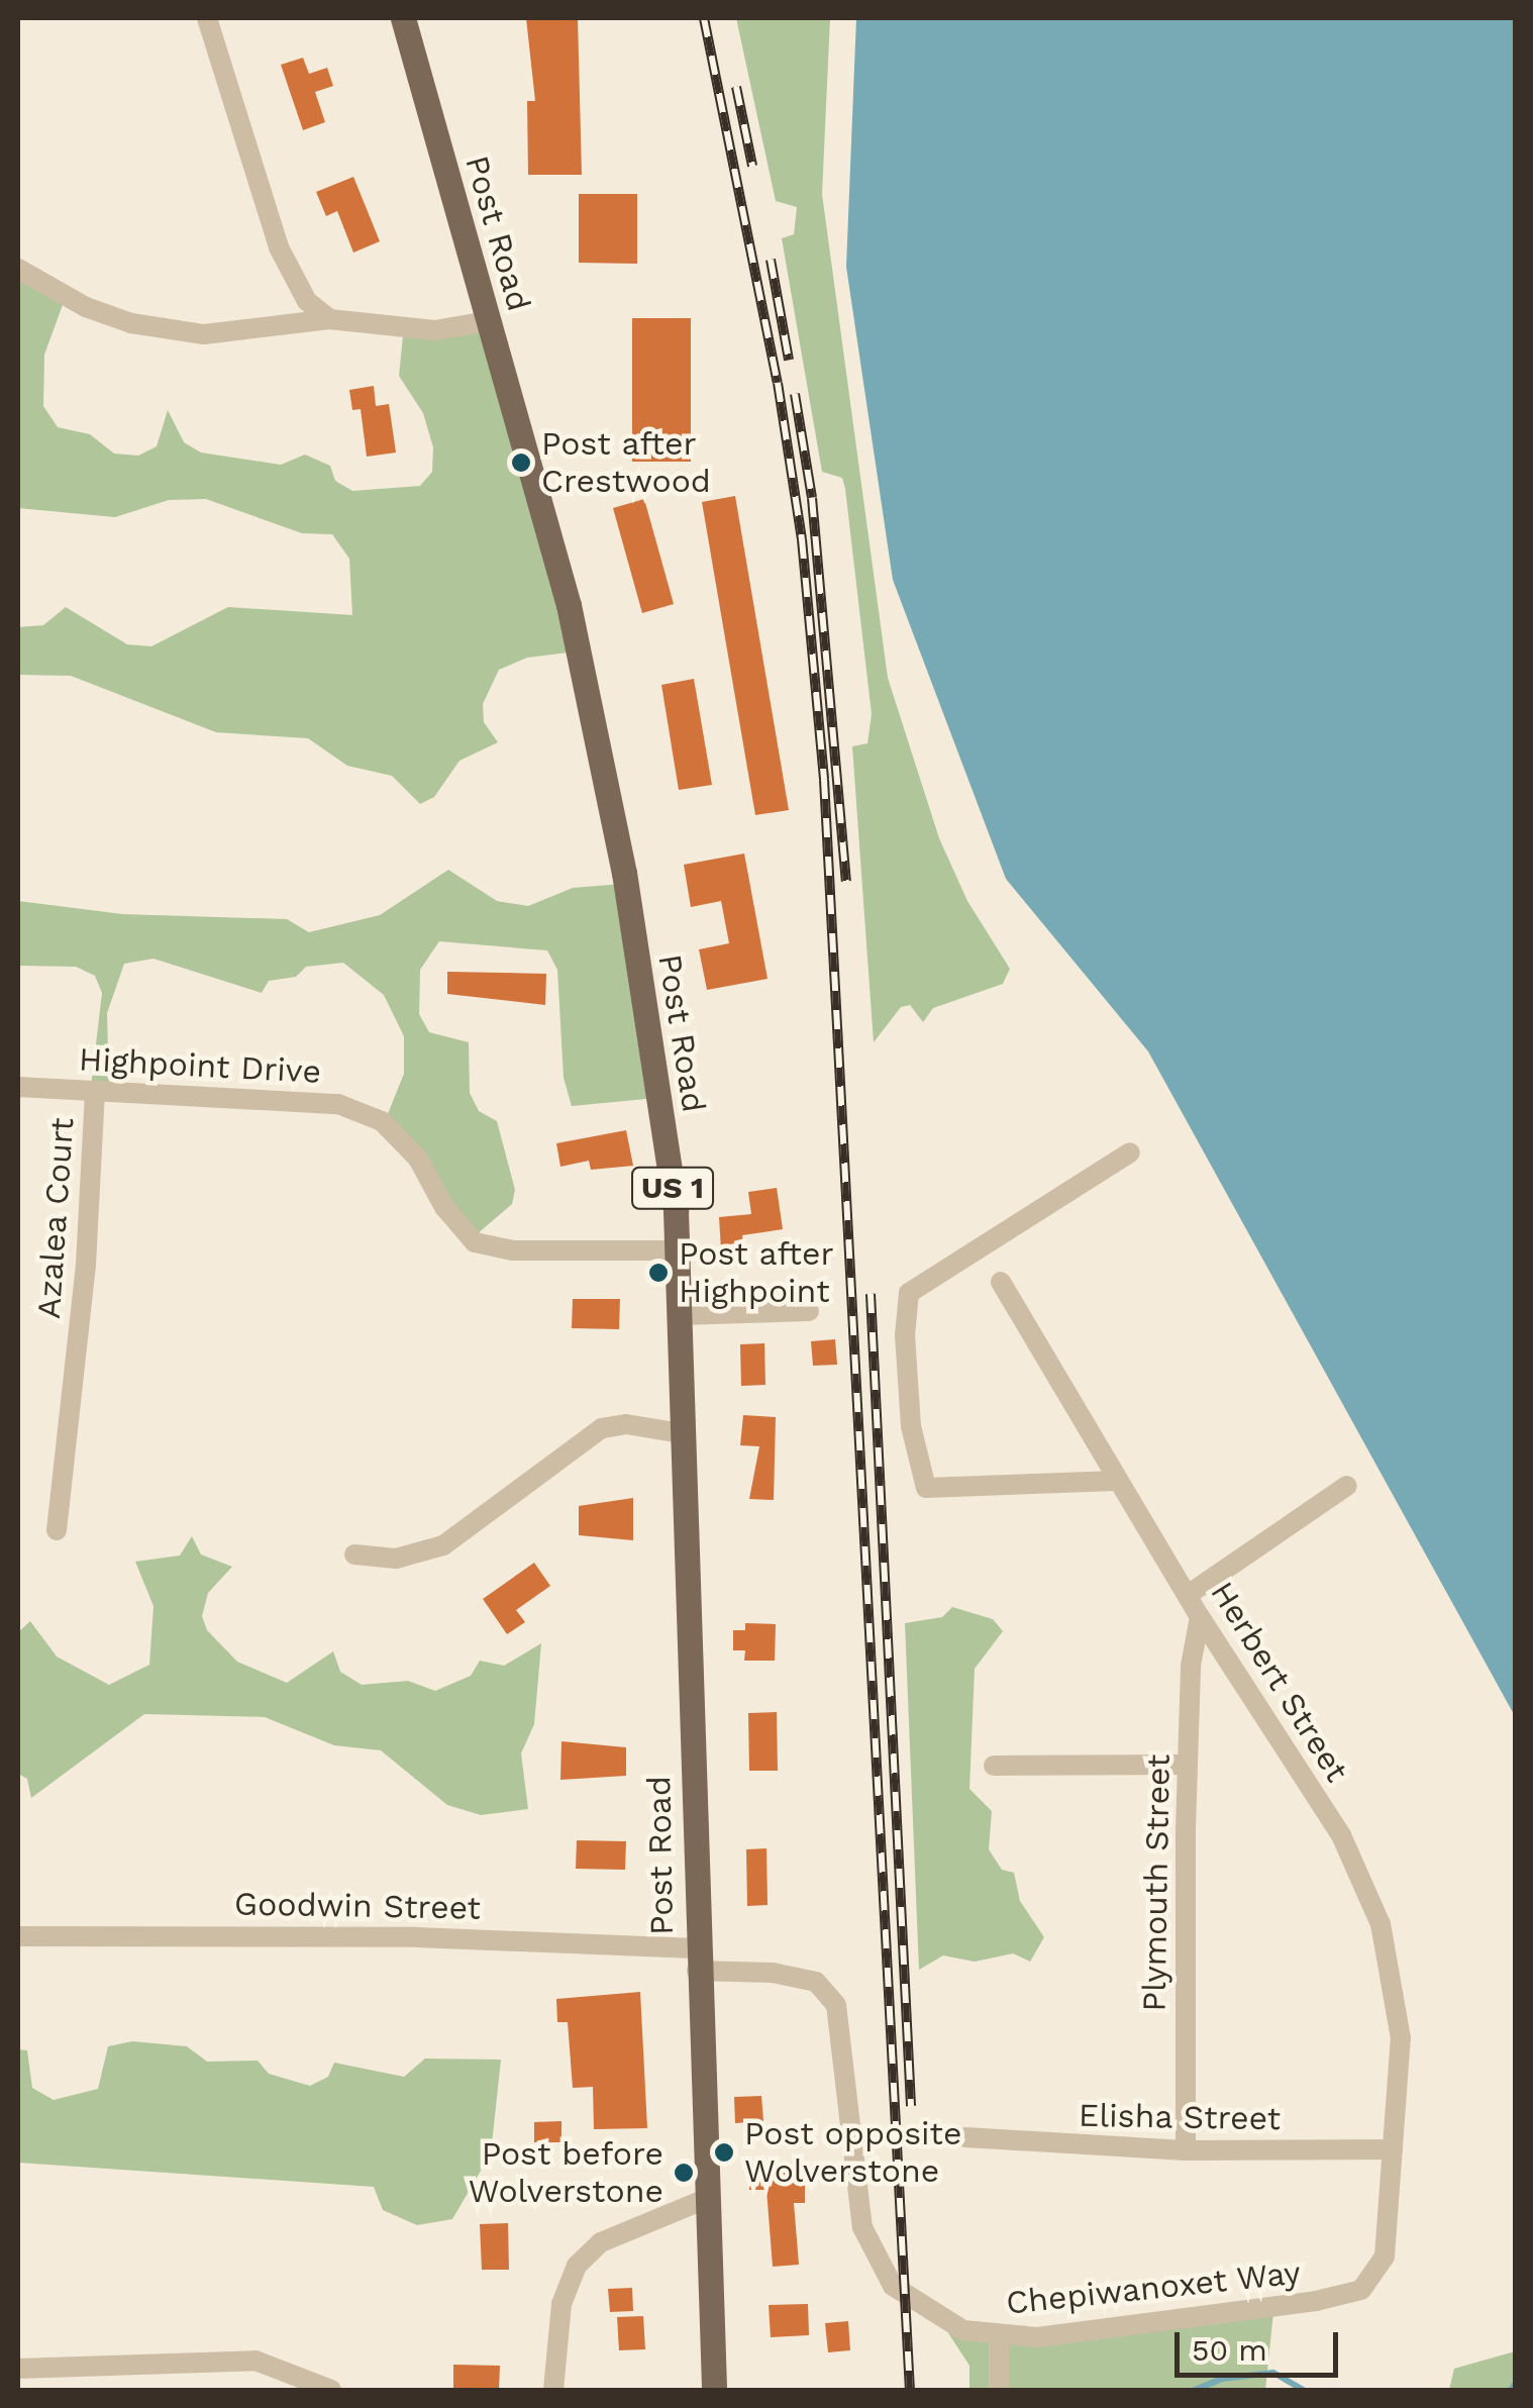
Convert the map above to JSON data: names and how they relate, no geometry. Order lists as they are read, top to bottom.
{
  "streets": {
    "main road": ["Post Road", "US 1"],
    "street": [
      "Highpoint Drive",
      "Azalea Court",
      "Herbert Street",
      "Plymouth Street",
      "Goodwin Street",
      "Elisha Street",
      "Chepiwanoxet Way"
    ]
  },
  "crossings": [
    ["Post Road", "Highpoint Drive"],
    ["Post Road", "Goodwin Street"],
    ["Post Road", "Chepiwanoxet Way"],
    ["Highpoint Drive", "Azalea Court"],
    ["Herbert Street", "Plymouth Street"],
    ["Herbert Street", "Elisha Street"],
    ["Herbert Street", "Chepiwanoxet Way"],
    ["Plymouth Street", "Elisha Street"],
    ["Goodwin Street", "Chepiwanoxet Way"],
    ["Elisha Street", "Chepiwanoxet Way"]
  ],
  "places": [
    "Post after Crestwood",
    "Post after Highpoint",
    "Post opposite Wolverstone",
    "Post before Wolverstone"
  ],
  "scale_bar": "50 m"
}
